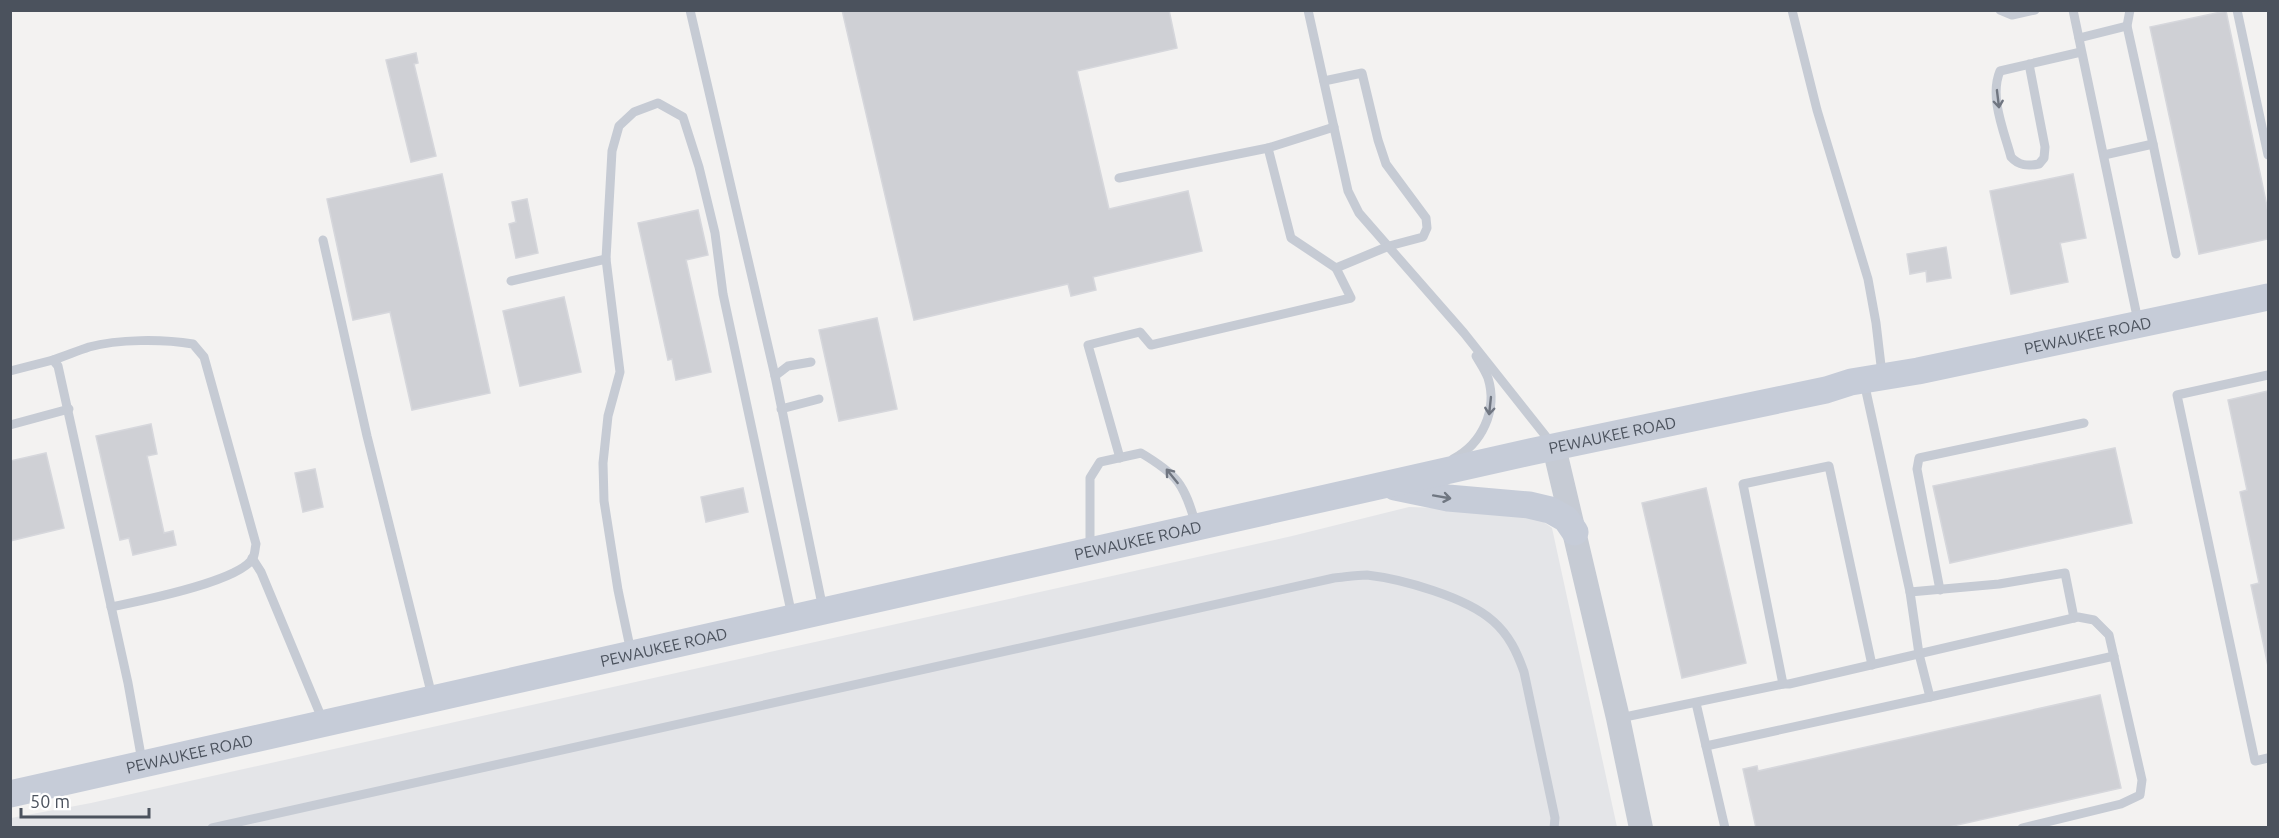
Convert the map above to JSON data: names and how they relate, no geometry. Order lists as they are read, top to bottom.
{
  "streets": {
    "main road": ["PEWAUKEE ROAD"]
  },
  "scale_bar": "50 m"
}
